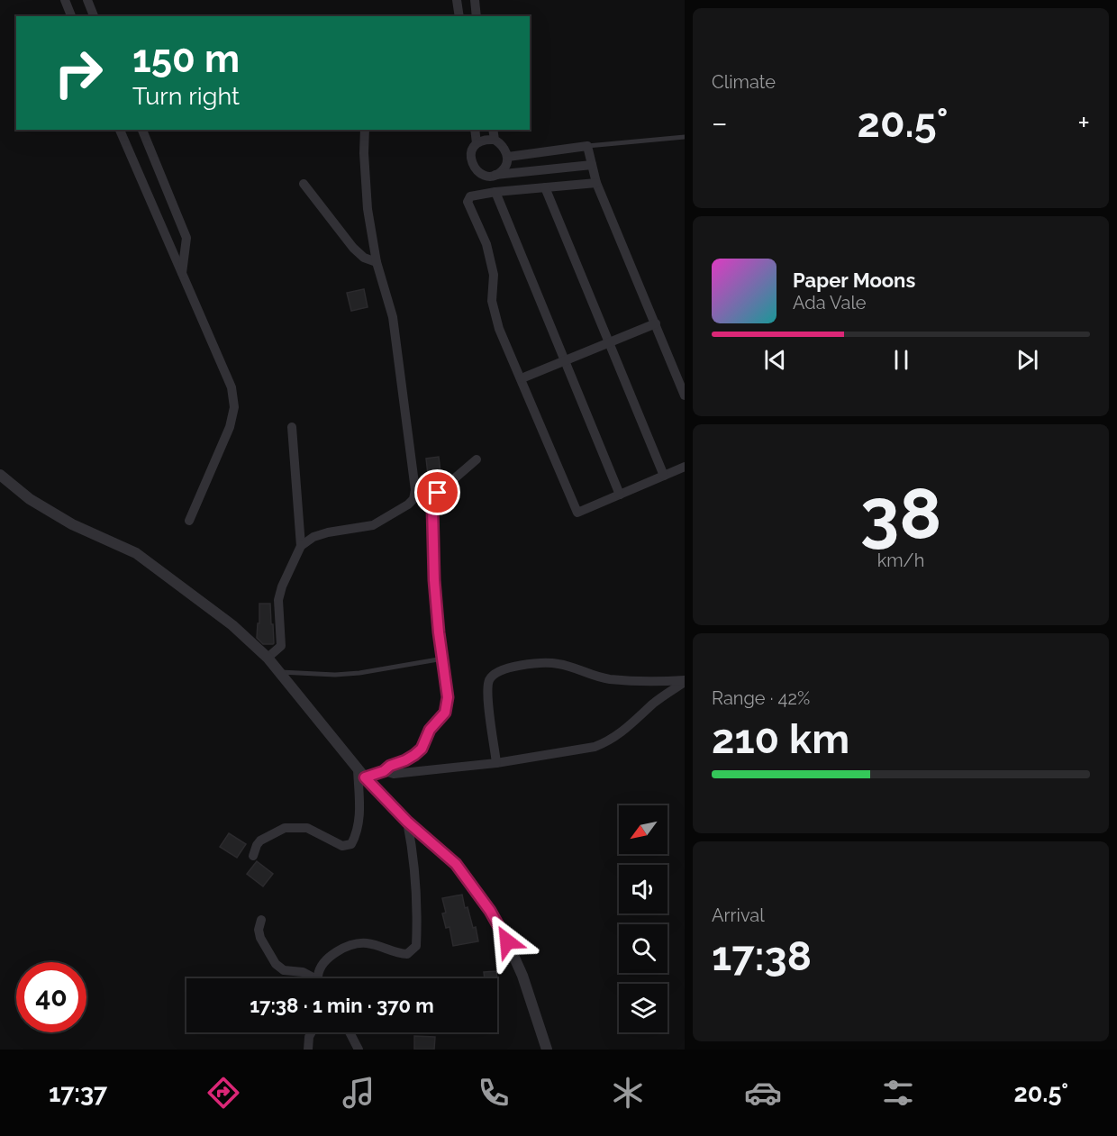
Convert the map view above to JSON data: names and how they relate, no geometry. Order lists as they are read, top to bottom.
{
  "north": "bottom left",
  "page": {
    "tile": [
      "Climate",
      ["38", "km/h"],
      ["Range · 42%", "210 km"],
      ["Arrival", "17:38"]
    ],
    "turn": ["150 m", "Turn right"],
    "heat": ["−", "20.5°", "+"],
    "song": ["Paper Moons", "Ada Vale"],
    "limit": "40",
    "trip": "17:38 · 1 min · 370 m",
    "tabs": ["17:37", "20.5°"]
  }
}
